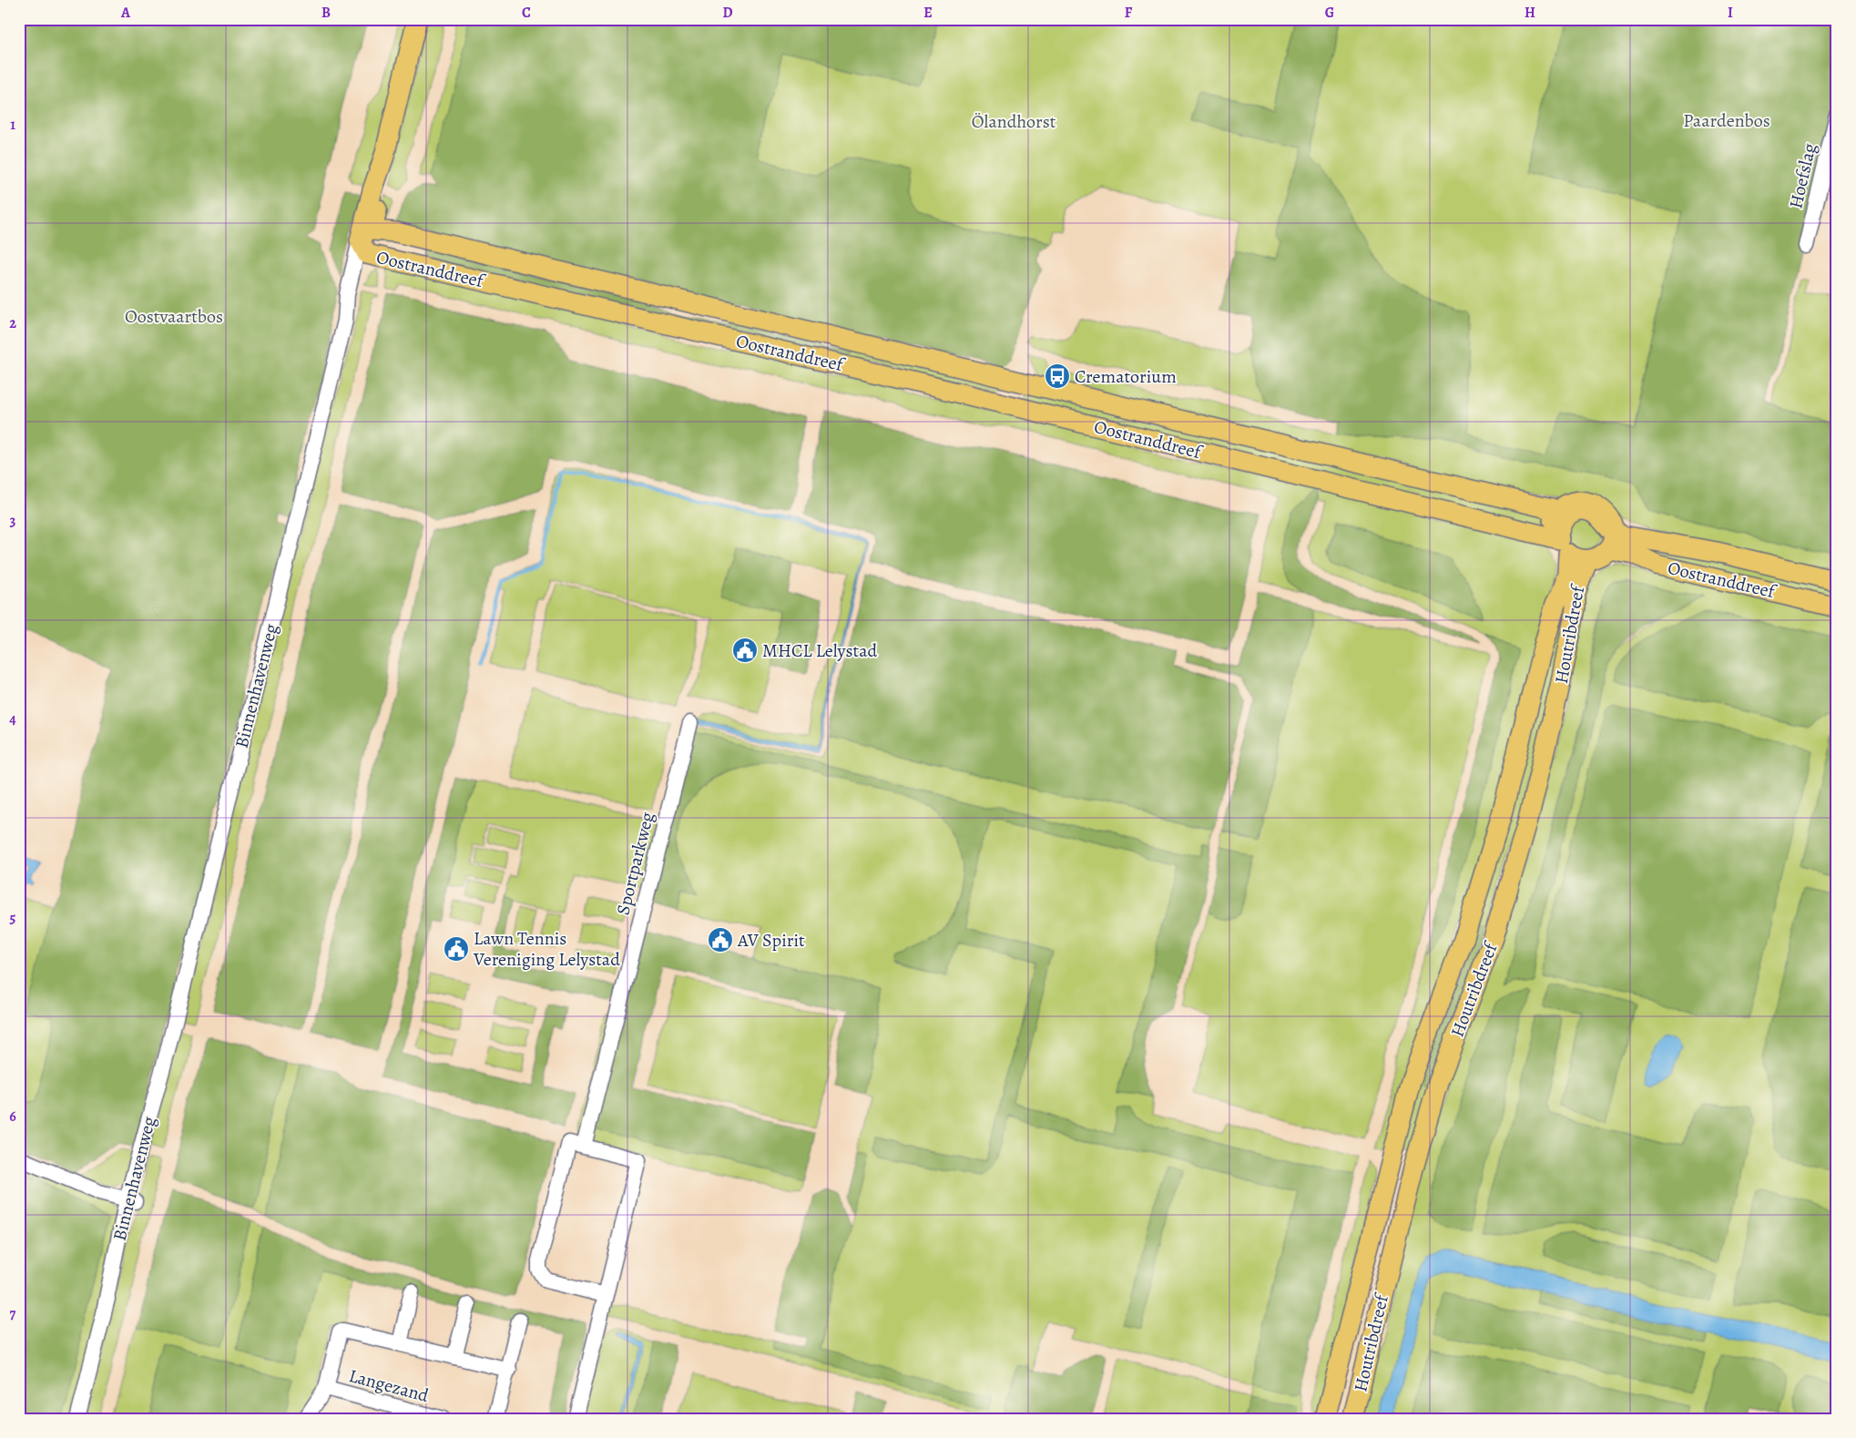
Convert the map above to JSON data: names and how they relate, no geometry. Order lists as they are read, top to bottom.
{
  "streets": {
    "main road": ["Oostranddreef", "Houtribdreef", "Binnenhavenweg"],
    "street": ["Hoefslag", "Sportparkweg", "Langezand"]
  },
  "crossings": [
    ["Oostranddreef", "Houtribdreef"],
    ["Oostranddreef", "Binnenhavenweg"]
  ],
  "parks": ["Paardenbos", "Ölandhorst", "Oostvaartbos"],
  "places": {
    "bus stop": ["Crematorium"],
    "public building": ["MHCL Lelystad", "AV Spirit", "Lawn Tennis Vereniging Lelystad"]
  },
  "grid": {
    "columns": [
      "A",
      "B",
      "C",
      "D",
      "E",
      "F",
      "G",
      "H",
      "I"
    ],
    "rows": [
      "1",
      "2",
      "3",
      "4",
      "5",
      "6",
      "7"
    ]
  }
}
